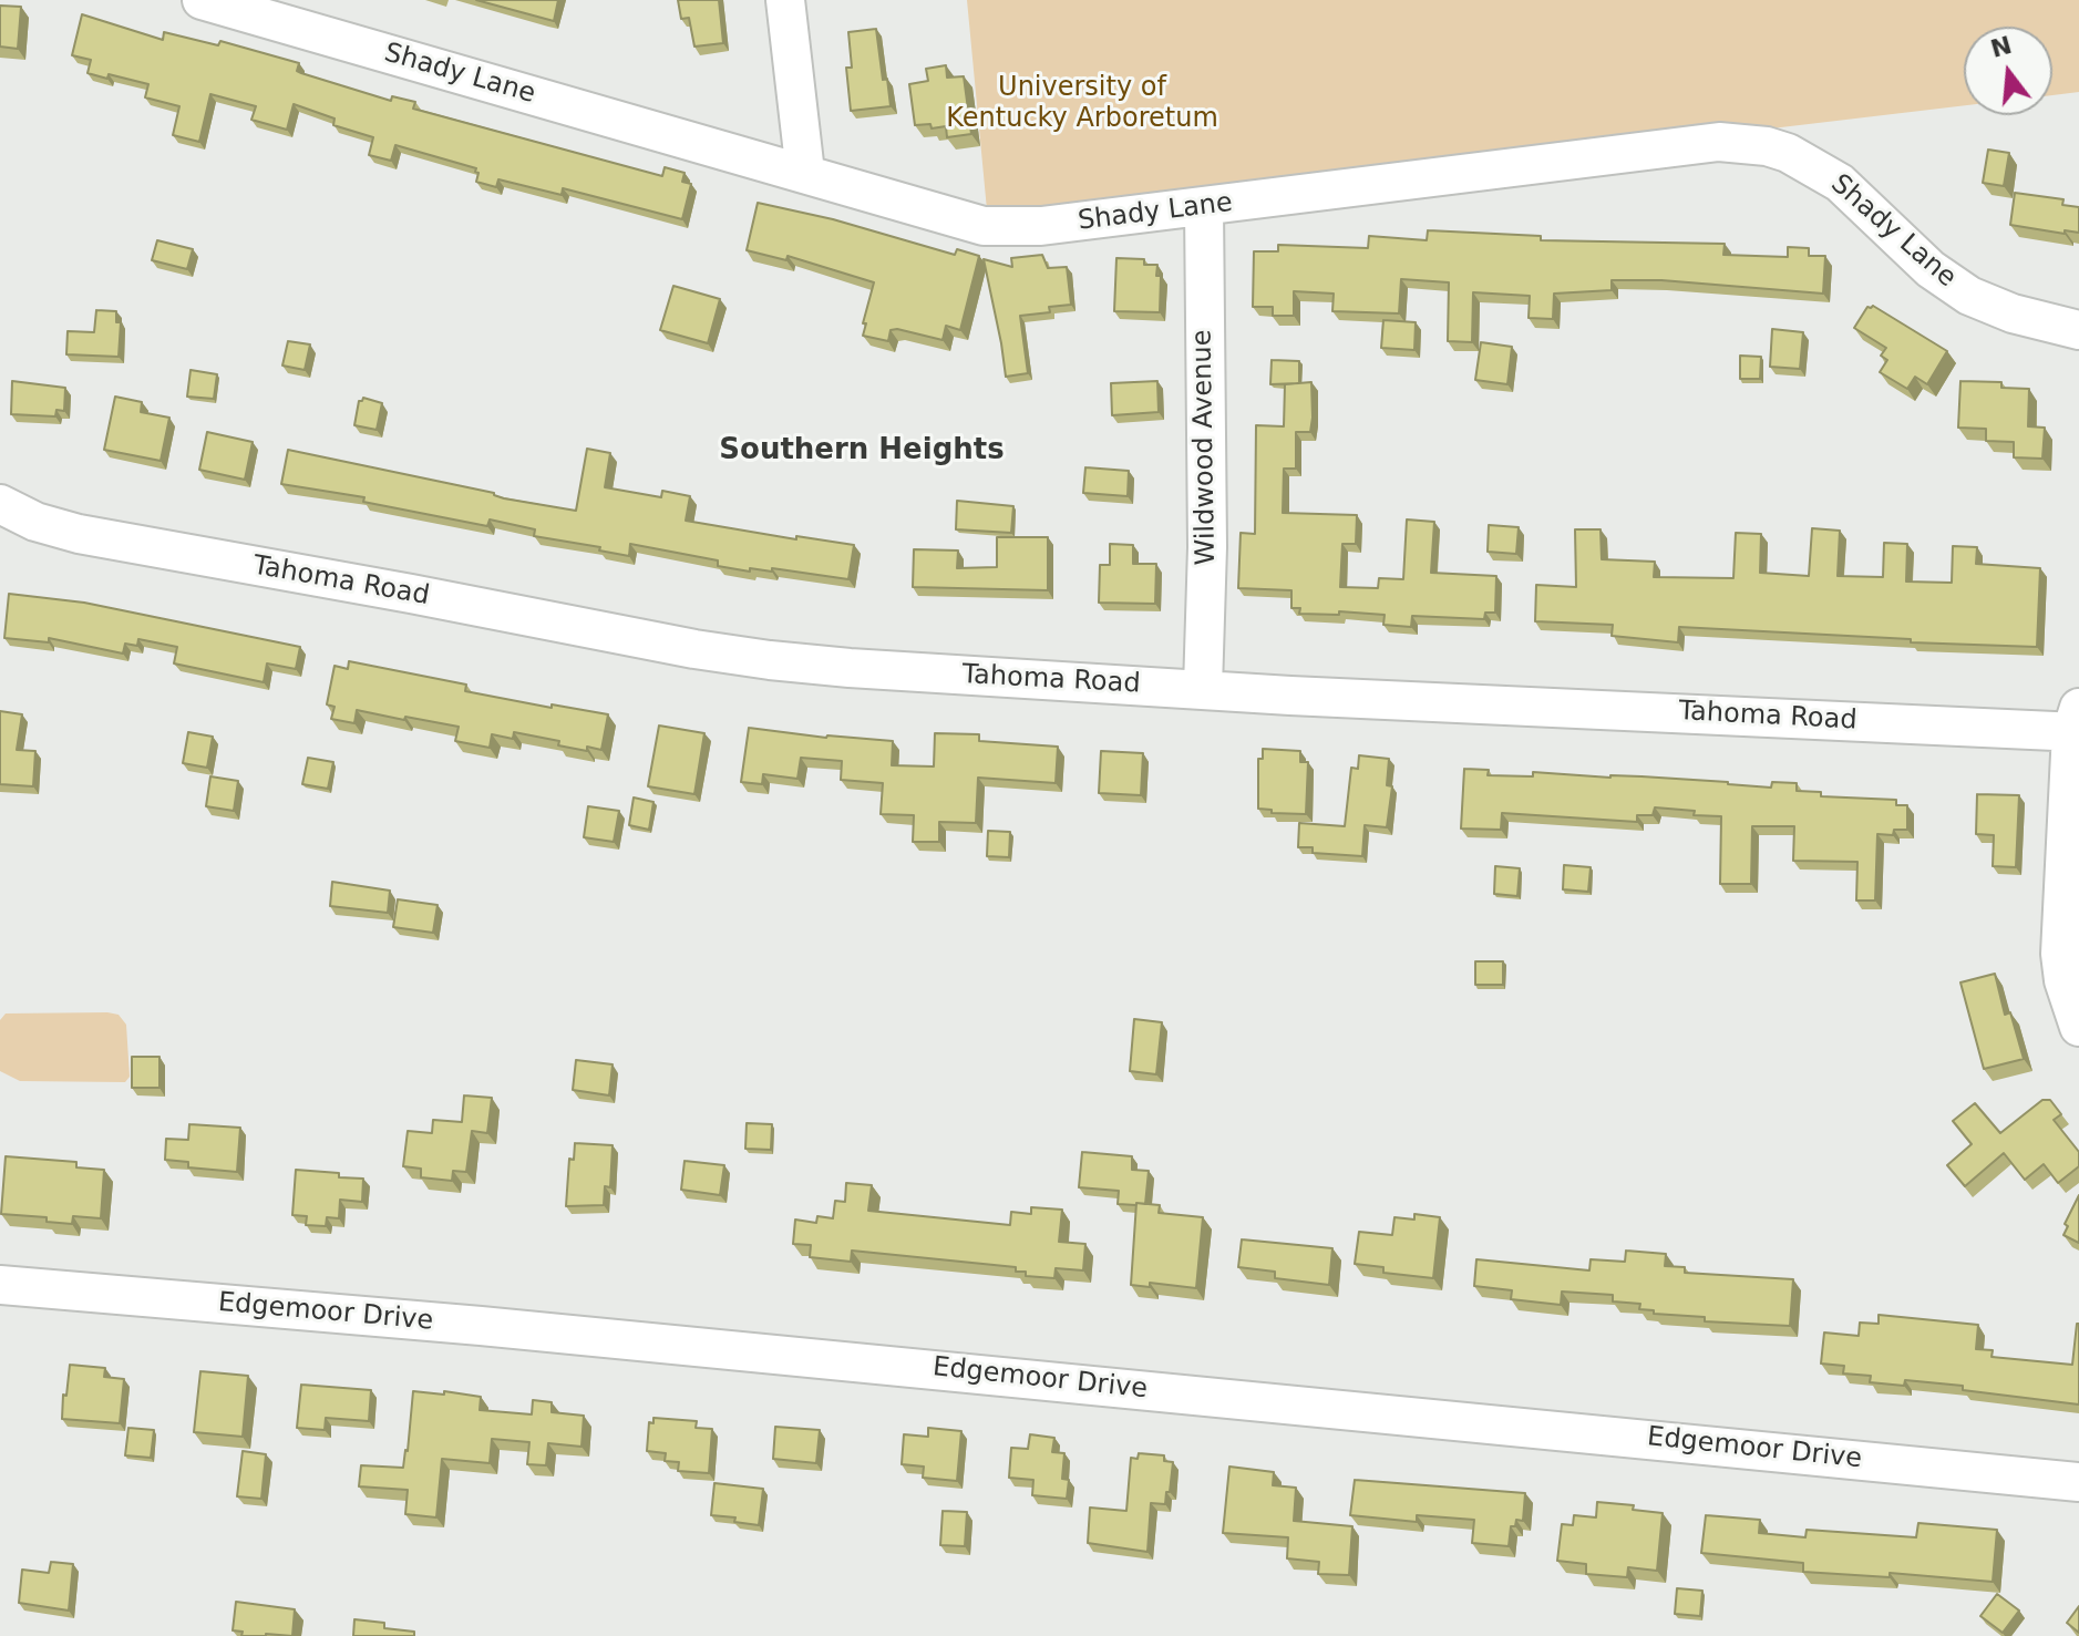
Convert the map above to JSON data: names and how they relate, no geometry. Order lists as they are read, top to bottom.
{
  "streets": {
    "street": [
      "Shady Lane",
      "Wildwood Avenue",
      "Tahoma Road",
      "Edgemoor Drive"
    ]
  },
  "crossings": [
    ["Shady Lane", "Wildwood Avenue"],
    ["Wildwood Avenue", "Tahoma Road"]
  ],
  "districts": ["Southern Heights"],
  "parks": ["University of Kentucky Arboretum"],
  "north": "top"
}
